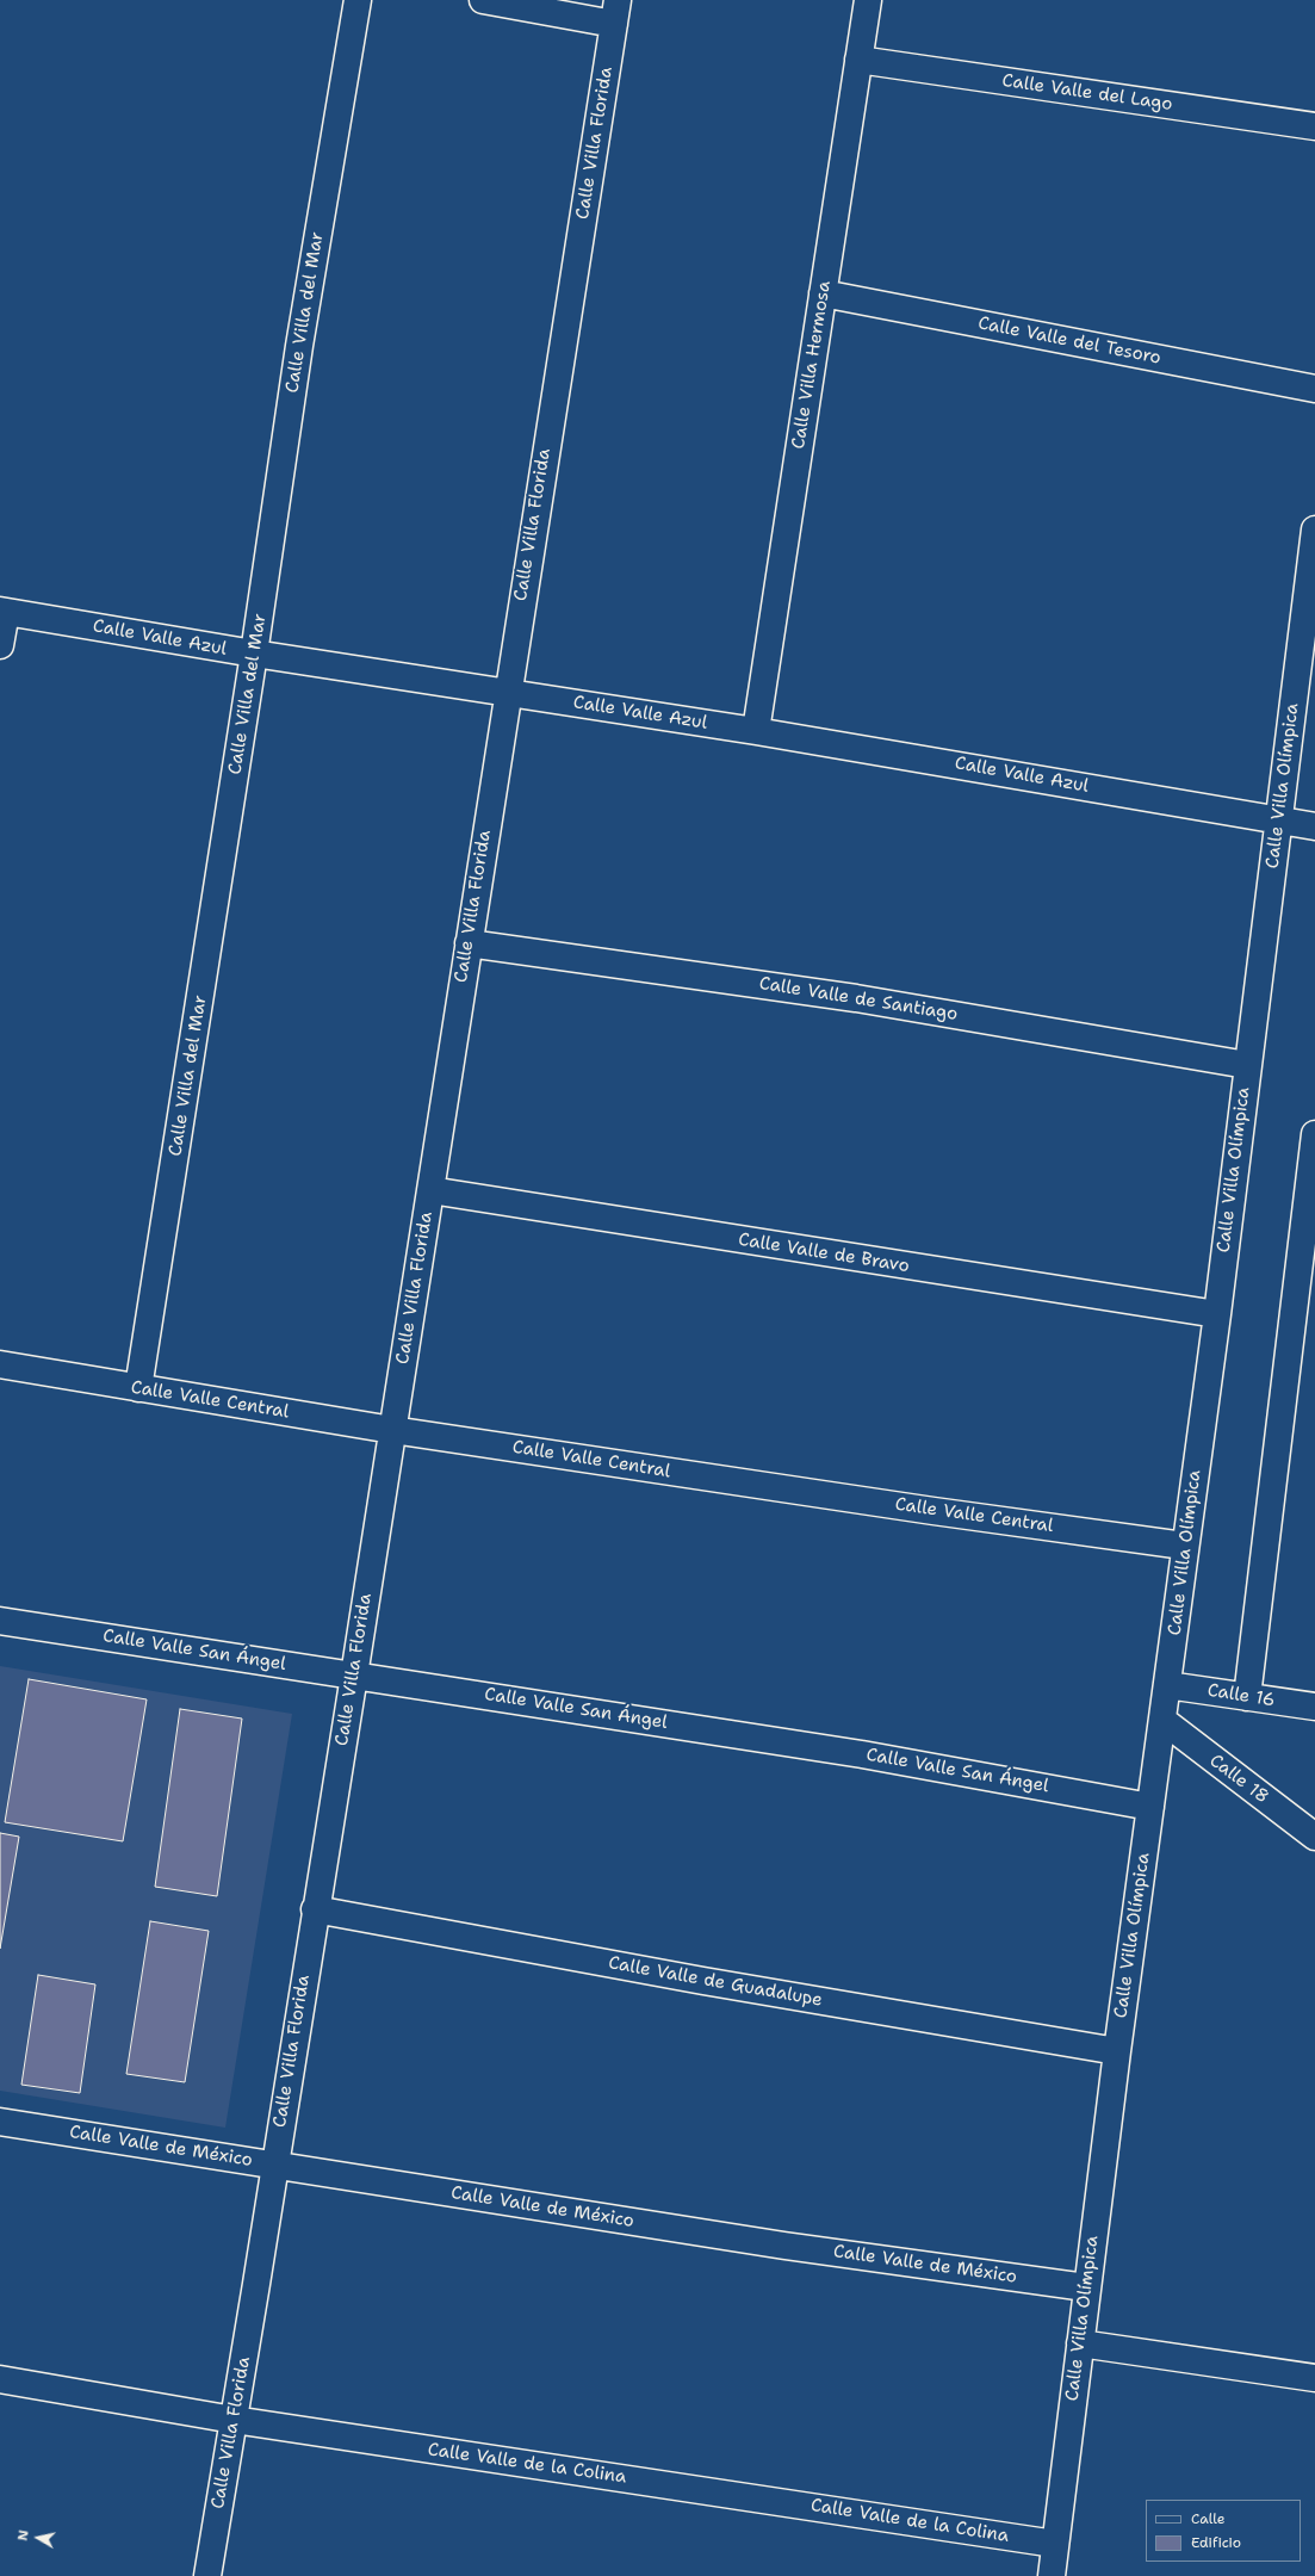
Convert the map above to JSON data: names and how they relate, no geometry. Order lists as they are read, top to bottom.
{
  "streets": {
    "street": [
      "Calle Valle del Lago",
      "Calle Villa Florida",
      "Calle Villa del Mar",
      "Calle Valle del Tesoro",
      "Calle Villa Hermosa",
      "Calle Valle Azul",
      "Calle Villa Olímpica",
      "Calle Valle de Santiago",
      "Calle Valle de Bravo",
      "Calle Valle Central",
      "Calle Valle San Ángel",
      "Calle 16",
      "Calle 18",
      "Calle Valle de Guadalupe",
      "Calle Valle de México",
      "Calle Valle de la Colina"
    ]
  },
  "crossings": [
    ["Calle Valle del Lago", "Calle Villa Hermosa"],
    ["Calle Villa Florida", "Calle Valle Azul"],
    ["Calle Villa Florida", "Calle Valle de Santiago"],
    ["Calle Villa Florida", "Calle Valle de Bravo"],
    ["Calle Villa Florida", "Calle Valle Central"],
    ["Calle Villa Florida", "Calle Valle San Ángel"],
    ["Calle Villa Florida", "Calle Valle de Guadalupe"],
    ["Calle Villa Florida", "Calle Valle de México"],
    ["Calle Villa Florida", "Calle Valle de la Colina"],
    ["Calle Villa del Mar", "Calle Valle Azul"],
    ["Calle Villa del Mar", "Calle Valle Central"],
    ["Calle Valle del Tesoro", "Calle Villa Hermosa"],
    ["Calle Villa Hermosa", "Calle Valle Azul"],
    ["Calle Valle Azul", "Calle Villa Olímpica"],
    ["Calle Villa Olímpica", "Calle Valle de Santiago"],
    ["Calle Villa Olímpica", "Calle Valle de Bravo"],
    ["Calle Villa Olímpica", "Calle Valle Central"],
    ["Calle Villa Olímpica", "Calle Valle San Ángel"],
    ["Calle Villa Olímpica", "Calle 16"],
    ["Calle Villa Olímpica", "Calle 18"],
    ["Calle Villa Olímpica", "Calle Valle de Guadalupe"],
    ["Calle Villa Olímpica", "Calle Valle de México"],
    ["Calle Villa Olímpica", "Calle Valle de la Colina"]
  ],
  "legend": ["Calle", "Edificio"],
  "north": "left"
}
